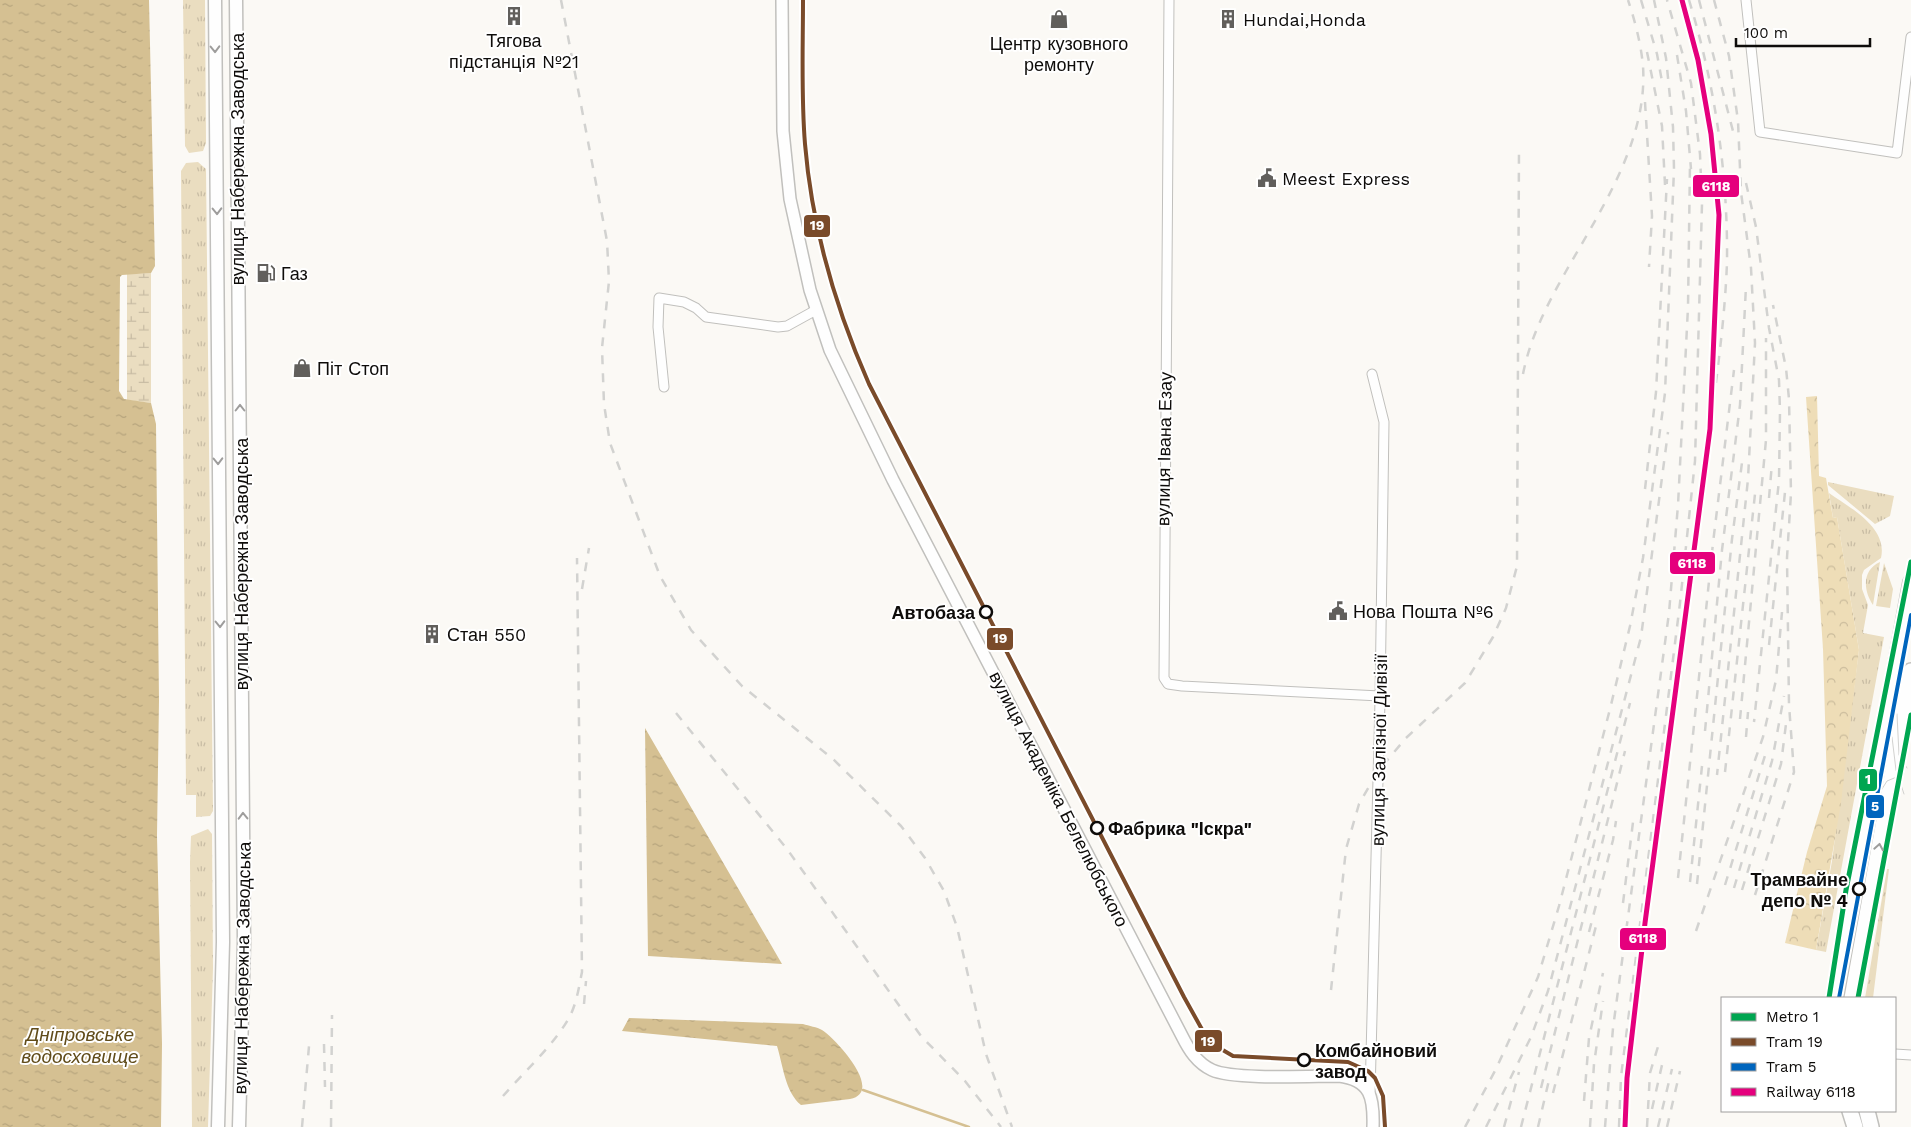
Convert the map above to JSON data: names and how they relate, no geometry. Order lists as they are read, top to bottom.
{
  "streets": {
    "main road": ["вулиця Набережна Заводська"],
    "street": ["вулиця Івана Езау", "вулиця Залізної Дивізії", "вулиця Академіка Белелюбського"]
  },
  "crossings": [
    ["вулиця Івана Езау", "вулиця Залізної Дивізії"],
    ["вулиця Залізної Дивізії", "вулиця Академіка Белелюбського"]
  ],
  "water": ["Дніпровське водосховище"],
  "places": {
    "building": ["Тягова пiдстанцiя №21", "Hundai,Honda", "Стан 550"],
    "shop": ["Центр кузовного ремонту", "Піт Стоп"],
    "public building": ["Meest Express", "Нова Пошта №6"],
    "fuel station": ["Газ"],
    "other": [
      "Автобаза",
      "Фабрика \"Іскра\"",
      "Трамвайне депо № 4",
      "Комбайновий завод"
    ]
  },
  "lines": [
    "tram line 19",
    "rail line 6118",
    "metro line 1",
    "tram line 5"
  ],
  "legend": [
    "Metro 1",
    "Tram 19",
    "Tram 5",
    "Railway 6118"
  ],
  "scale_bar": "100 m"
}
